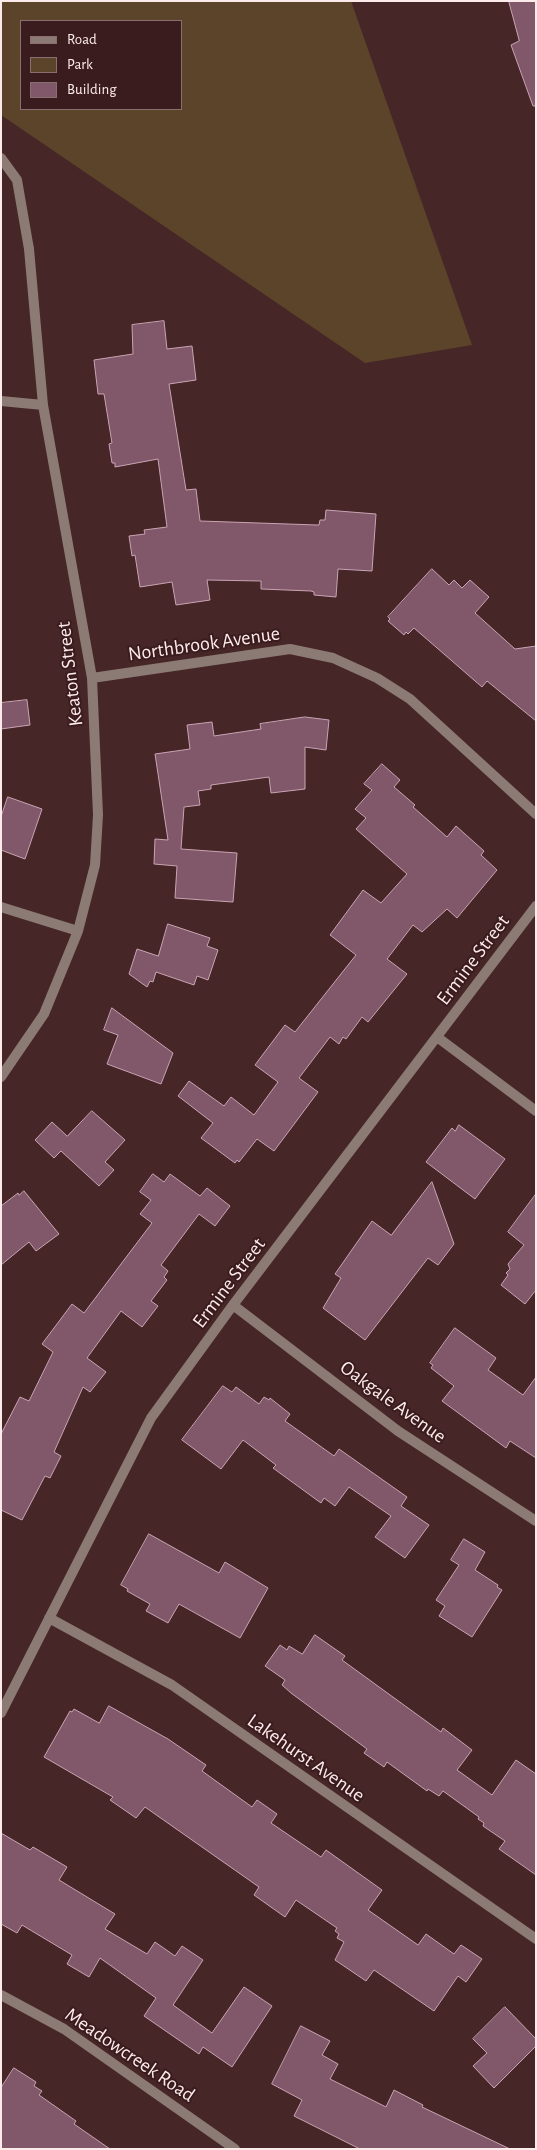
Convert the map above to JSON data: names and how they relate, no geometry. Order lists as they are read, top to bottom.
{
  "streets": {
    "street": [
      "Northbrook Avenue",
      "Keaton Street",
      "Ermine Street",
      "Oakgale Avenue",
      "Lakehurst Avenue",
      "Meadowcreek Road"
    ]
  },
  "crossings": [
    ["Northbrook Avenue", "Keaton Street"],
    ["Ermine Street", "Oakgale Avenue"],
    ["Ermine Street", "Lakehurst Avenue"]
  ],
  "legend": ["Road", "Park", "Building"]
}
